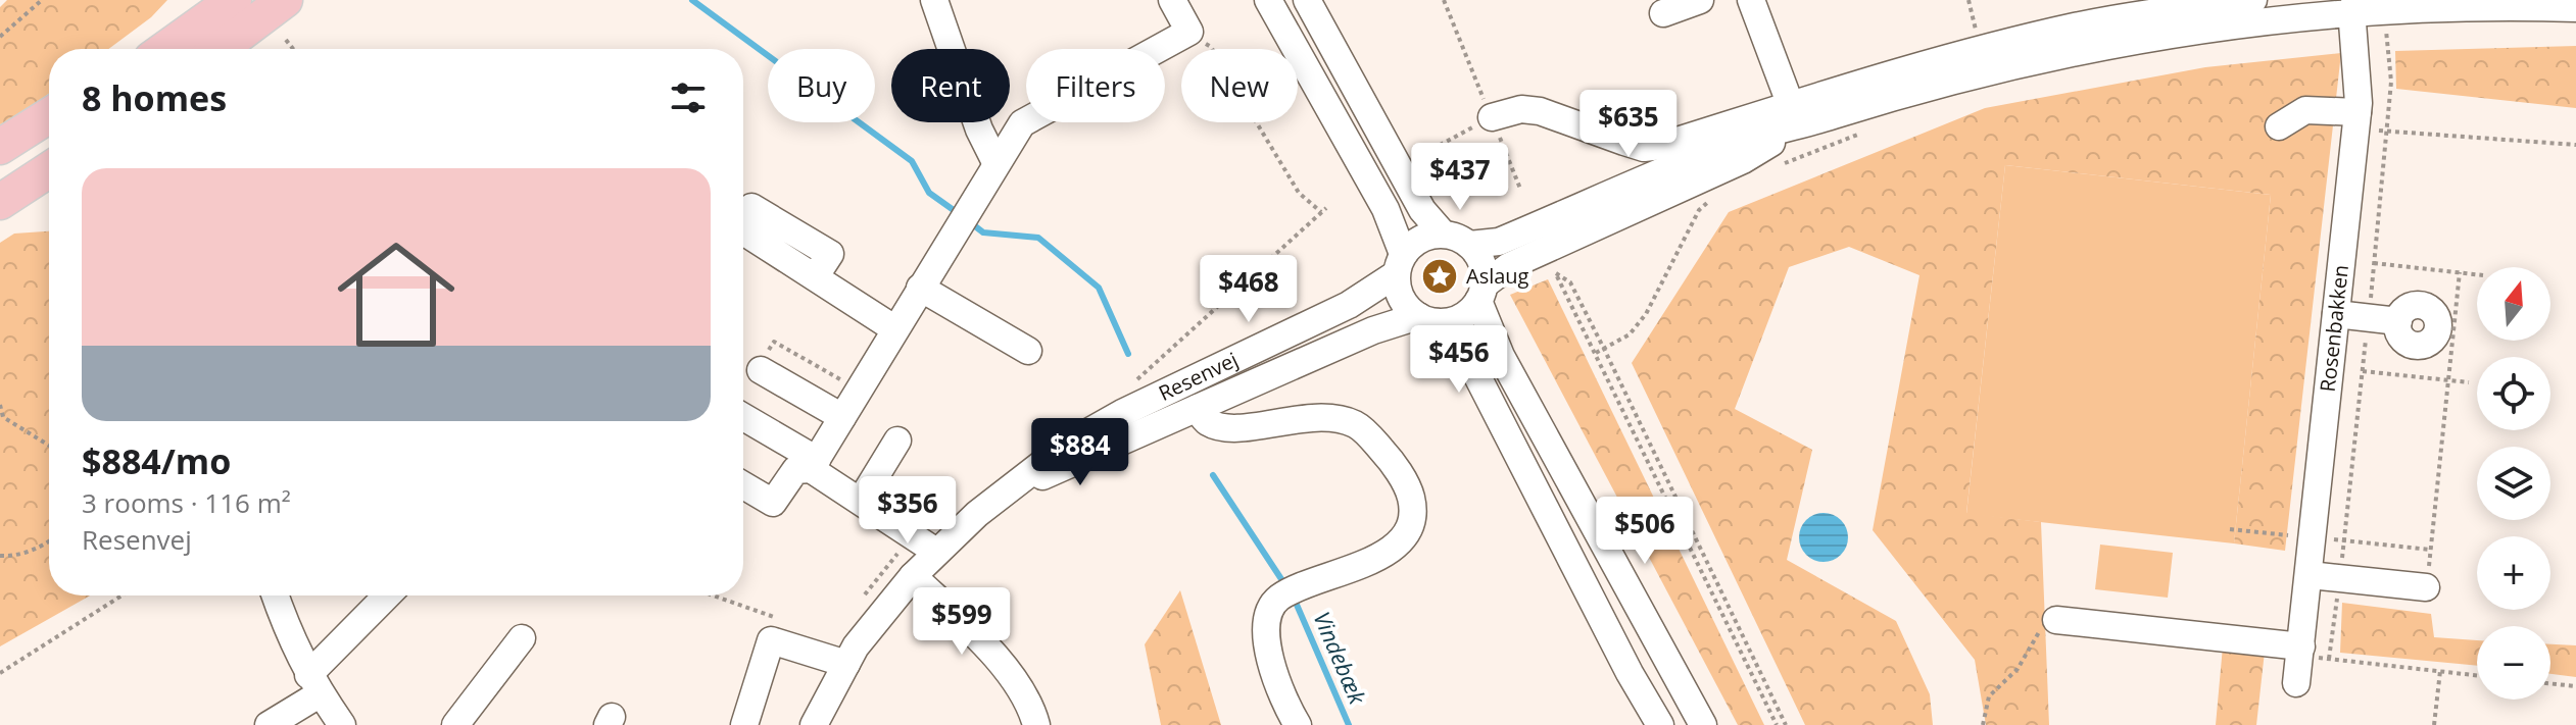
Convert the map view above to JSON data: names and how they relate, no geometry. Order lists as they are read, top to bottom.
{
  "streets": {
    "street": ["Rosenbakken", "Resenvej"]
  },
  "water": ["Vindebæk"],
  "places": {
    "place": ["Aslaug"]
  },
  "north": "top",
  "page": {
    "chip": [
      "Buy",
      "Rent",
      "Filters",
      "New"
    ],
    "heading": "8 homes",
    "price": [
      "$635",
      "$437",
      "$468",
      "$456",
      "$884",
      "$356",
      "$506",
      "$599"
    ],
    "list": [
      {
        "name": "$884/mo",
        "note": "3 rooms · 116 m² · Resenvej"
      }
    ],
    "map_buttons": ["+", "−"]
  }
}
